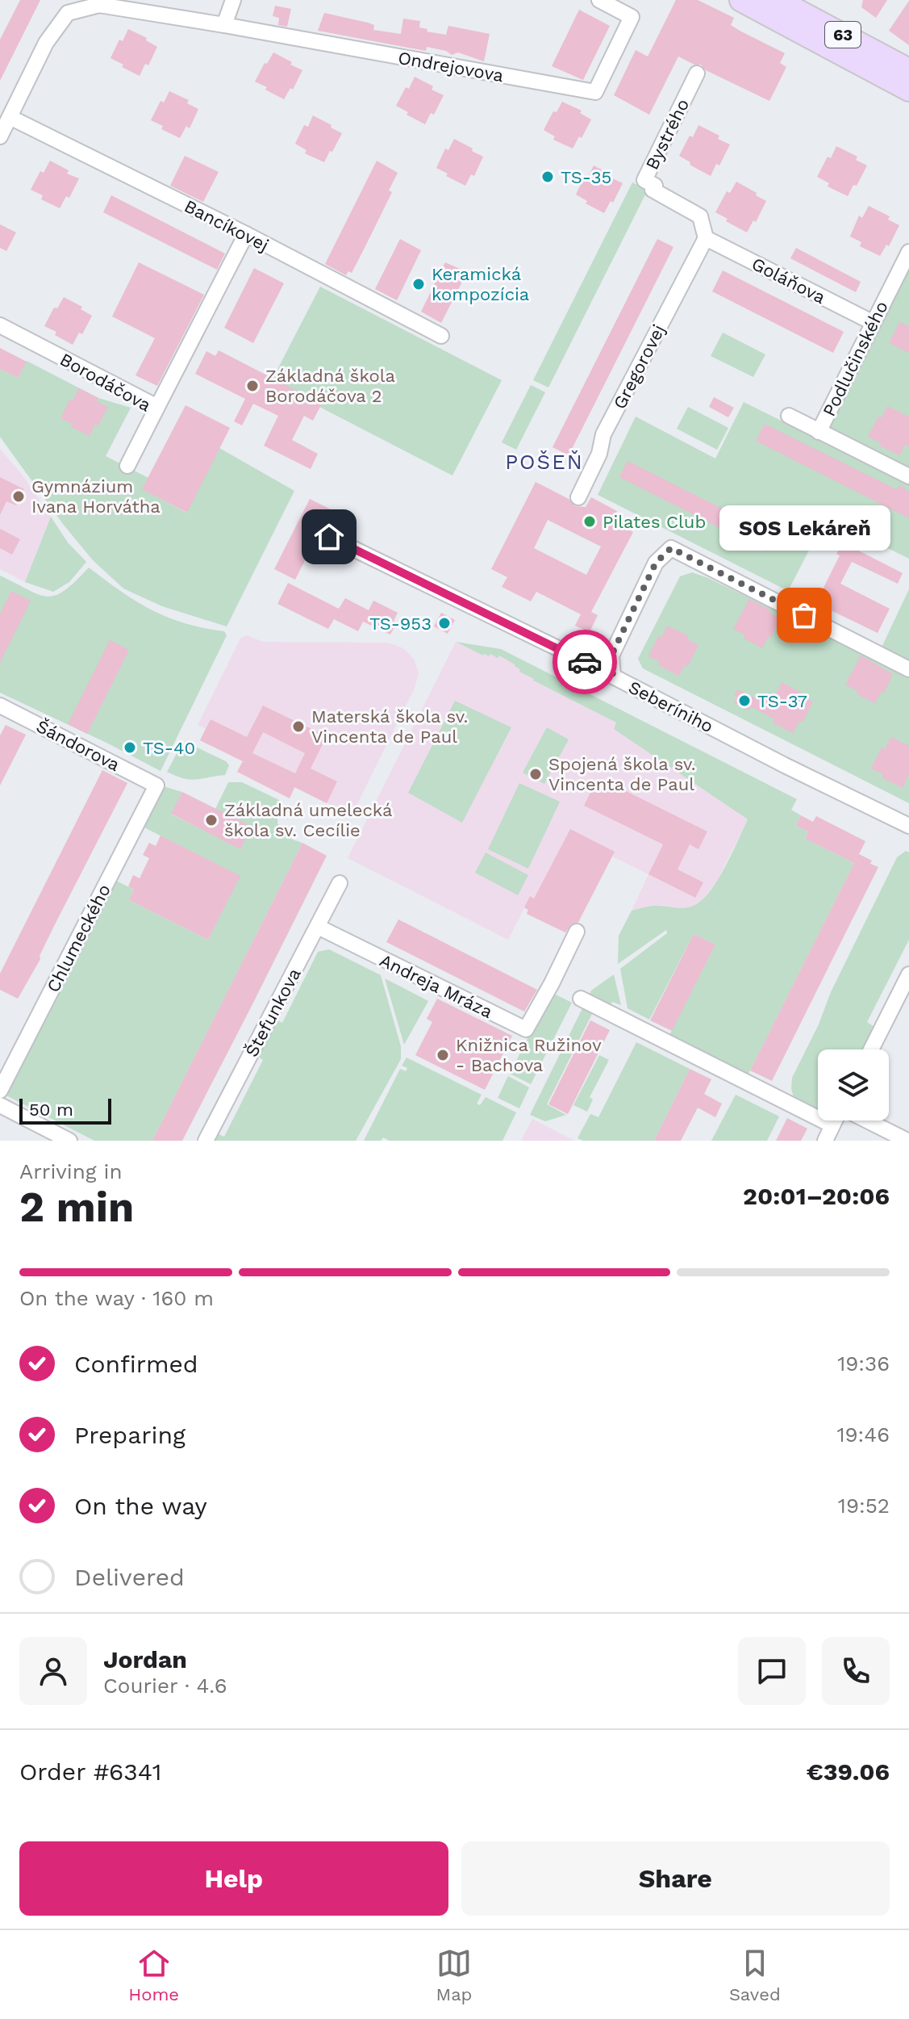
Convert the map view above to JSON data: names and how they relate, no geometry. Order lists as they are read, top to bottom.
{
  "streets": {
    "main road": ["63"],
    "street": [
      "Ondrejovova",
      "Bystrého",
      "Bancíkovej",
      "Goláňova",
      "Podlučinského",
      "Gregorovej",
      "Borodáčova",
      "Seberíniho",
      "Šándorova",
      "Chlumeckého",
      "Andreja Mráza",
      "Štefunkova"
    ]
  },
  "crossings": [
    ["Ondrejovova", "Bancíkovej"],
    ["Bystrého", "Goláňova"],
    ["Bystrého", "Gregorovej"],
    ["Goláňova", "Podlučinského"],
    ["Goláňova", "Gregorovej"],
    ["Šándorova", "Chlumeckého"],
    ["Andreja Mráza", "Štefunkova"]
  ],
  "districts": ["POŠEŇ"],
  "places": [
    "TS-35",
    "Keramická kompozícia",
    "Základná škola Borodáčova 2",
    "Gymnázium Ivana Horvátha",
    "Pilates Club",
    "SOS Lekáreň",
    "TS-953",
    "TS-37",
    "Materská škola sv. Vincenta de Paul",
    "TS-40",
    "Spojená škola sv. Vincenta de Paul",
    "Základná umelecká škola sv. Cecílie",
    "Knižnica Ružinov - Bachova"
  ],
  "scale_bar": "50 m",
  "page": {
    "bubble": "SOS Lekáreň",
    "scale": "50 m",
    "heading": ["2 min", "Arriving in", "20:01–20:06"],
    "panel": [
      "Jordan",
      "Courier · 4.6",
      "Order #6341",
      "€39.06"
    ],
    "bar": "On the way · 160 m",
    "list": [
      ["Confirmed", "19:36"],
      ["Preparing", "19:46"],
      ["On the way", "19:52"],
      "Delivered"
    ],
    "buttons": ["Help", "Share"],
    "tabs": ["Home", "Map", "Saved"]
  }
}
